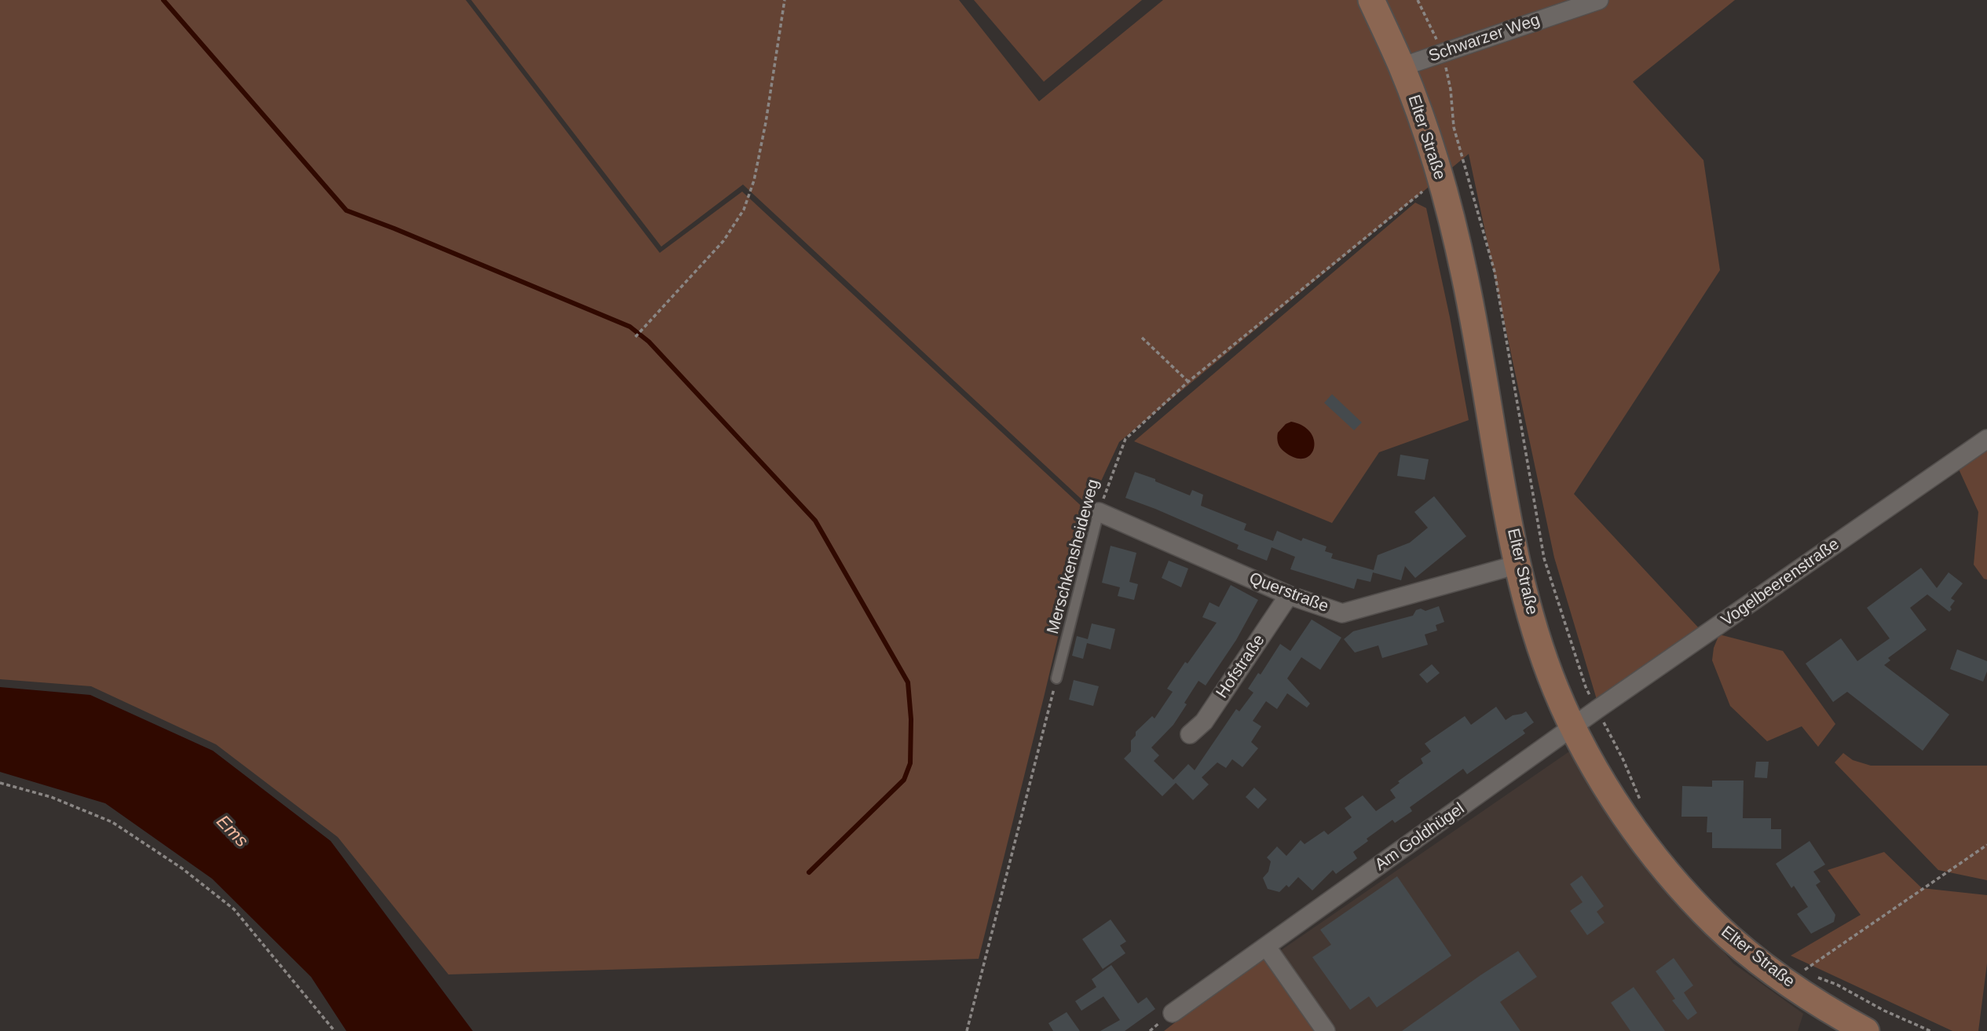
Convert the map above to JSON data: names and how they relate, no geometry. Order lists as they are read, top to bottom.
{
  "streets": {
    "main road": ["Elter Straße"],
    "street": [
      "Schwarzer Weg",
      "Vogelbeerenstraße",
      "Querstraße",
      "Hofstraße",
      "Am Goldhügel"
    ],
    "lane": ["Merschkensheideweg"]
  },
  "crossings": [
    ["Schwarzer Weg", "Elter Straße"],
    ["Elter Straße", "Vogelbeerenstraße"],
    ["Elter Straße", "Querstraße"],
    ["Elter Straße", "Am Goldhügel"],
    ["Merschkensheideweg", "Querstraße"],
    ["Vogelbeerenstraße", "Am Goldhügel"],
    ["Querstraße", "Hofstraße"]
  ],
  "water": ["Ems"]
}
